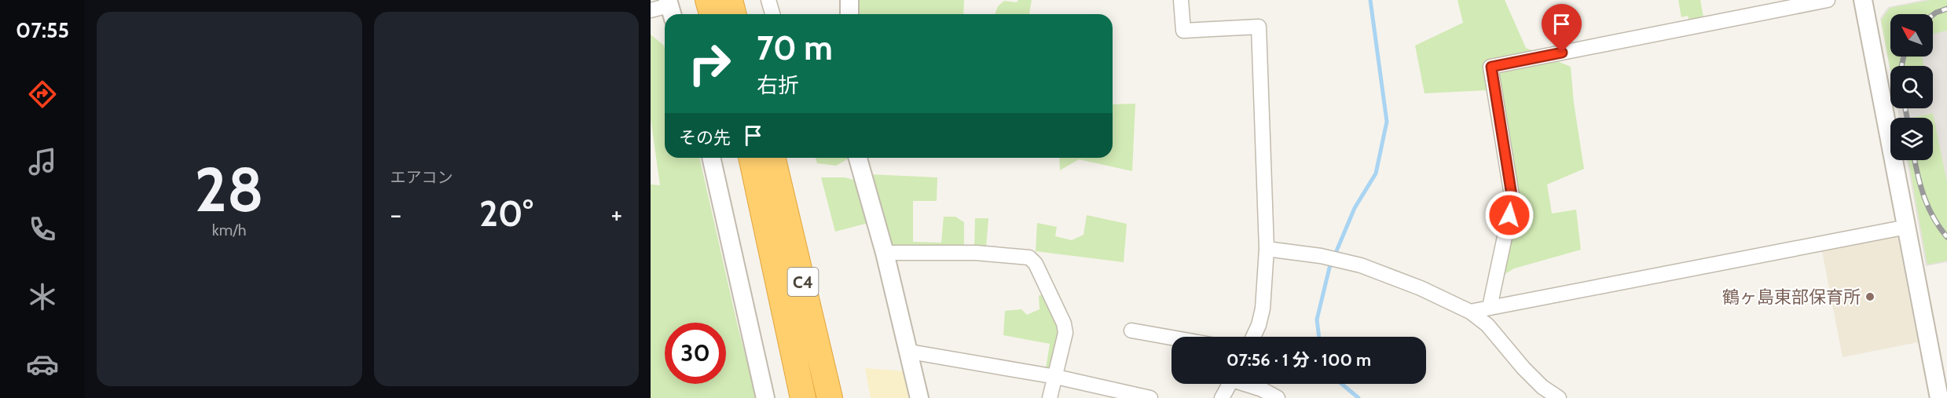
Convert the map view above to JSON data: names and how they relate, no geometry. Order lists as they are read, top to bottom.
{
  "streets": {
    "highway": ["C4"]
  },
  "places": ["鶴ヶ島東部保育所"],
  "north": "top left",
  "page": {
    "tabs": "07:55",
    "tile": [
      ["28", "km/h"],
      "エアコン"
    ],
    "turn": ["70 m", "右折"],
    "then": "その先",
    "heat": ["−", "20°", "+"],
    "limit": "30",
    "trip": "07:56 · 1 分 · 100 m"
  }
}
